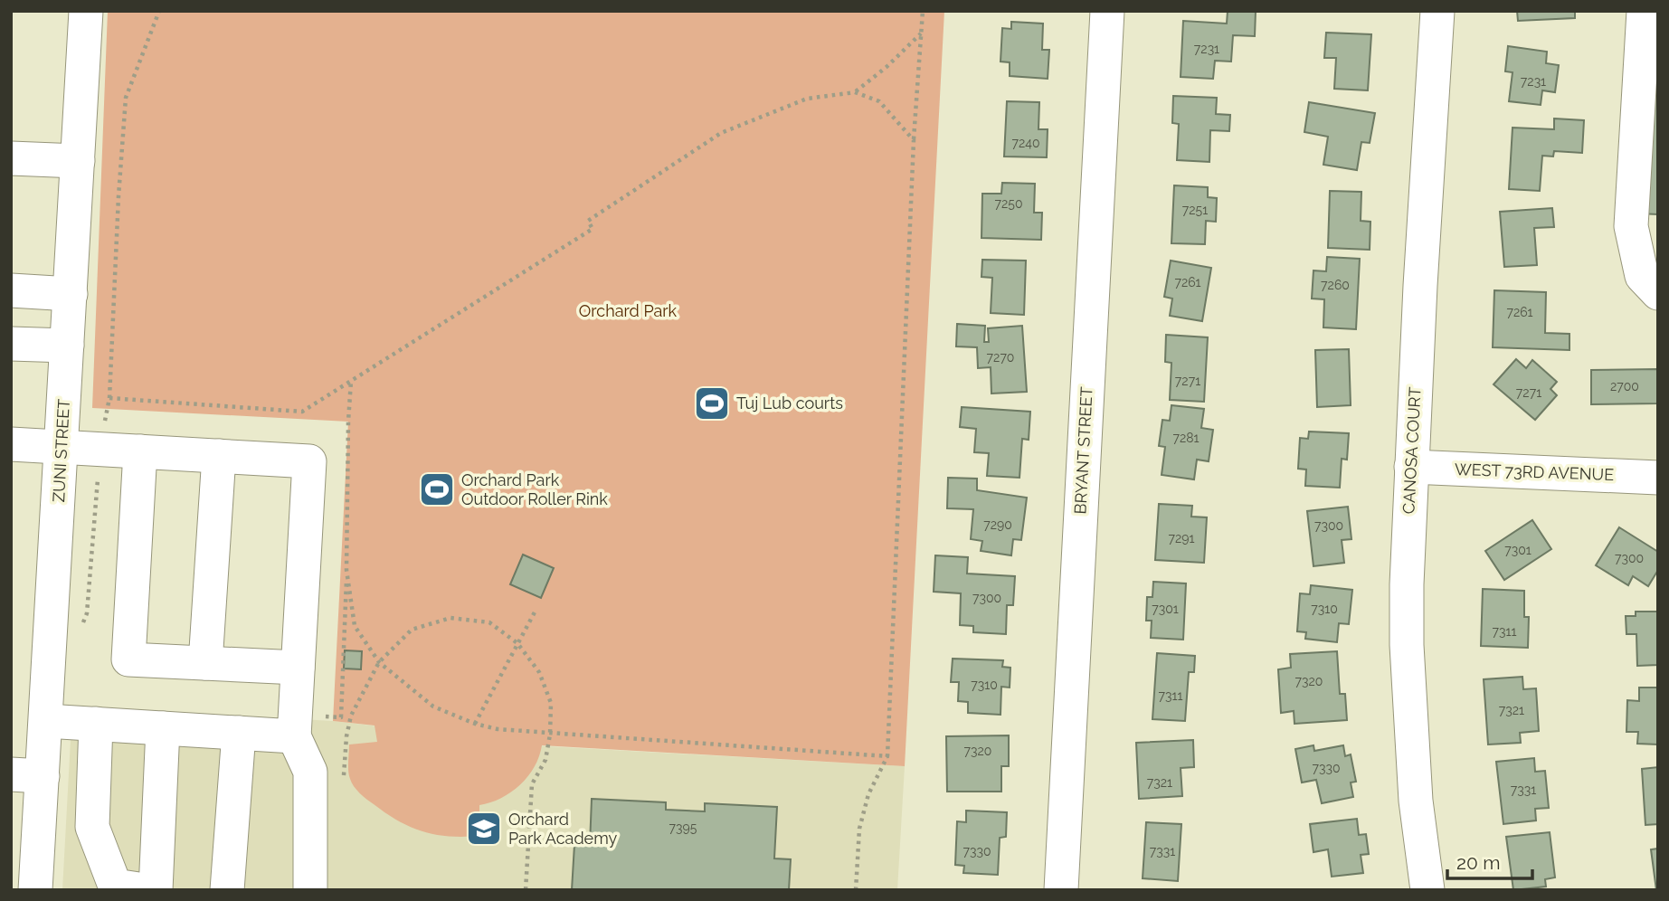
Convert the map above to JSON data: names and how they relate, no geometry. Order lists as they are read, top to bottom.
{
  "streets": {
    "street": [
      "ZUNI STREET",
      "BRYANT STREET",
      "CANOSA COURT",
      "WEST 73RD AVENUE"
    ]
  },
  "crossings": [
    ["CANOSA COURT", "WEST 73RD AVENUE"]
  ],
  "parks": ["Orchard Park"],
  "places": {
    "sports": ["Tuj Lub courts", "Orchard Park Outdoor Roller Rink"],
    "school or university": ["Orchard Park Academy"]
  },
  "house_numbers": [
    "7231",
    "7231",
    "7240",
    "7250",
    "7251",
    "7261",
    "7260",
    "7261",
    "7270",
    "7271",
    "2700",
    "7271",
    "7281",
    "7290",
    "7300",
    "7291",
    "7301",
    "7300",
    "7300",
    "7301",
    "7310",
    "7311",
    "7320",
    "7310",
    "7311",
    "7321",
    "7320",
    "7330",
    "7321",
    "7331",
    "7395",
    "7330",
    "7331"
  ],
  "scale_bar": "20 m"
}
